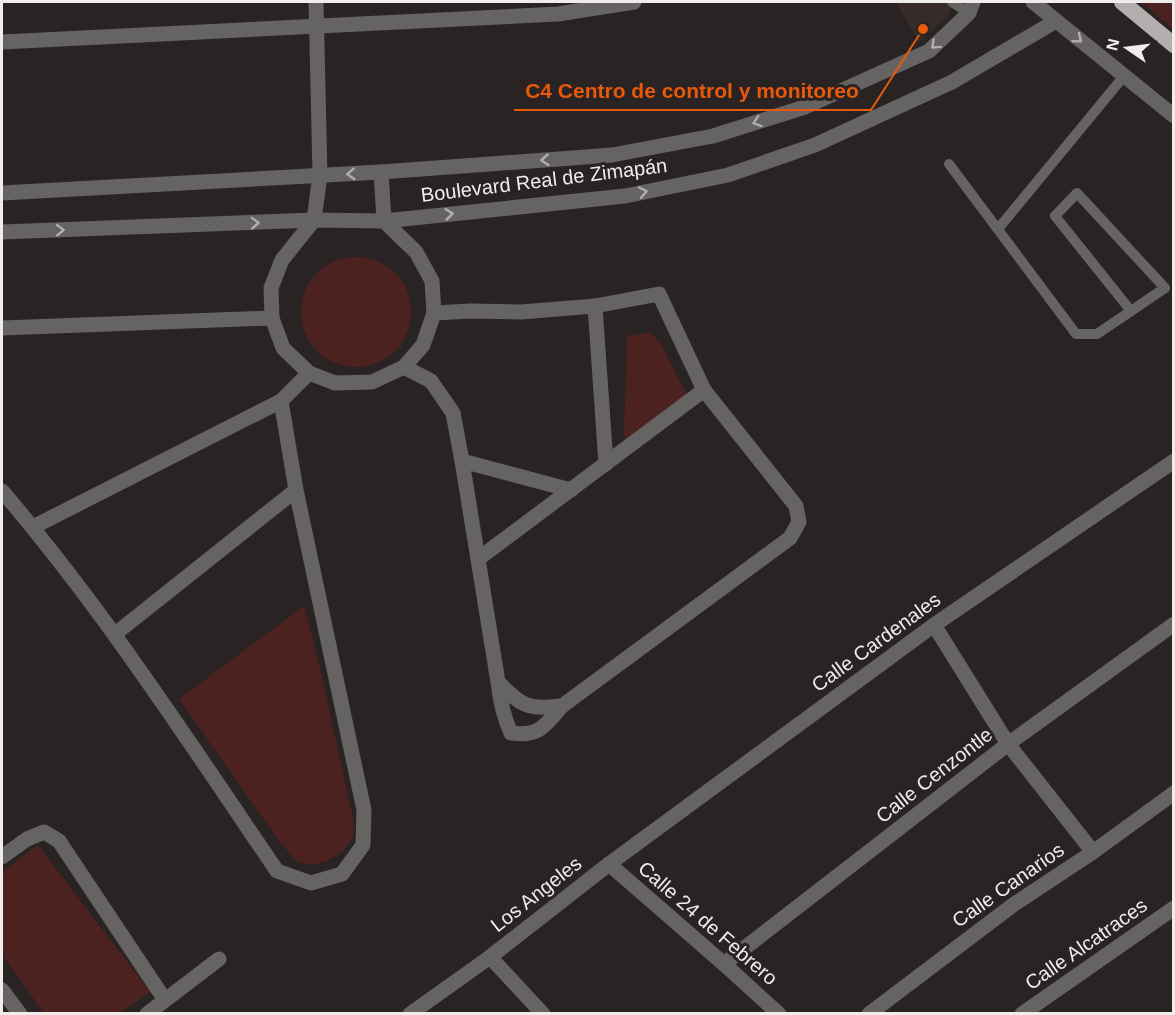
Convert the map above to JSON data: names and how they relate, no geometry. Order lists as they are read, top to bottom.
{
  "streets": {
    "street": [
      "Boulevard Real de Zimapán",
      "Calle Cardenales",
      "Calle Cenzontle",
      "Calle Canarios",
      "Los Angeles",
      "Calle 24 de Febrero",
      "Calle Alcatraces"
    ]
  },
  "crossings": [
    ["Calle Cardenales", "Los Angeles"],
    ["Calle Cardenales", "Calle 24 de Febrero"],
    ["Calle Cenzontle", "Calle 24 de Febrero"],
    ["Los Angeles", "Calle 24 de Febrero"]
  ],
  "places": ["C4 Centro de control y monitoreo"],
  "north": "left"
}
